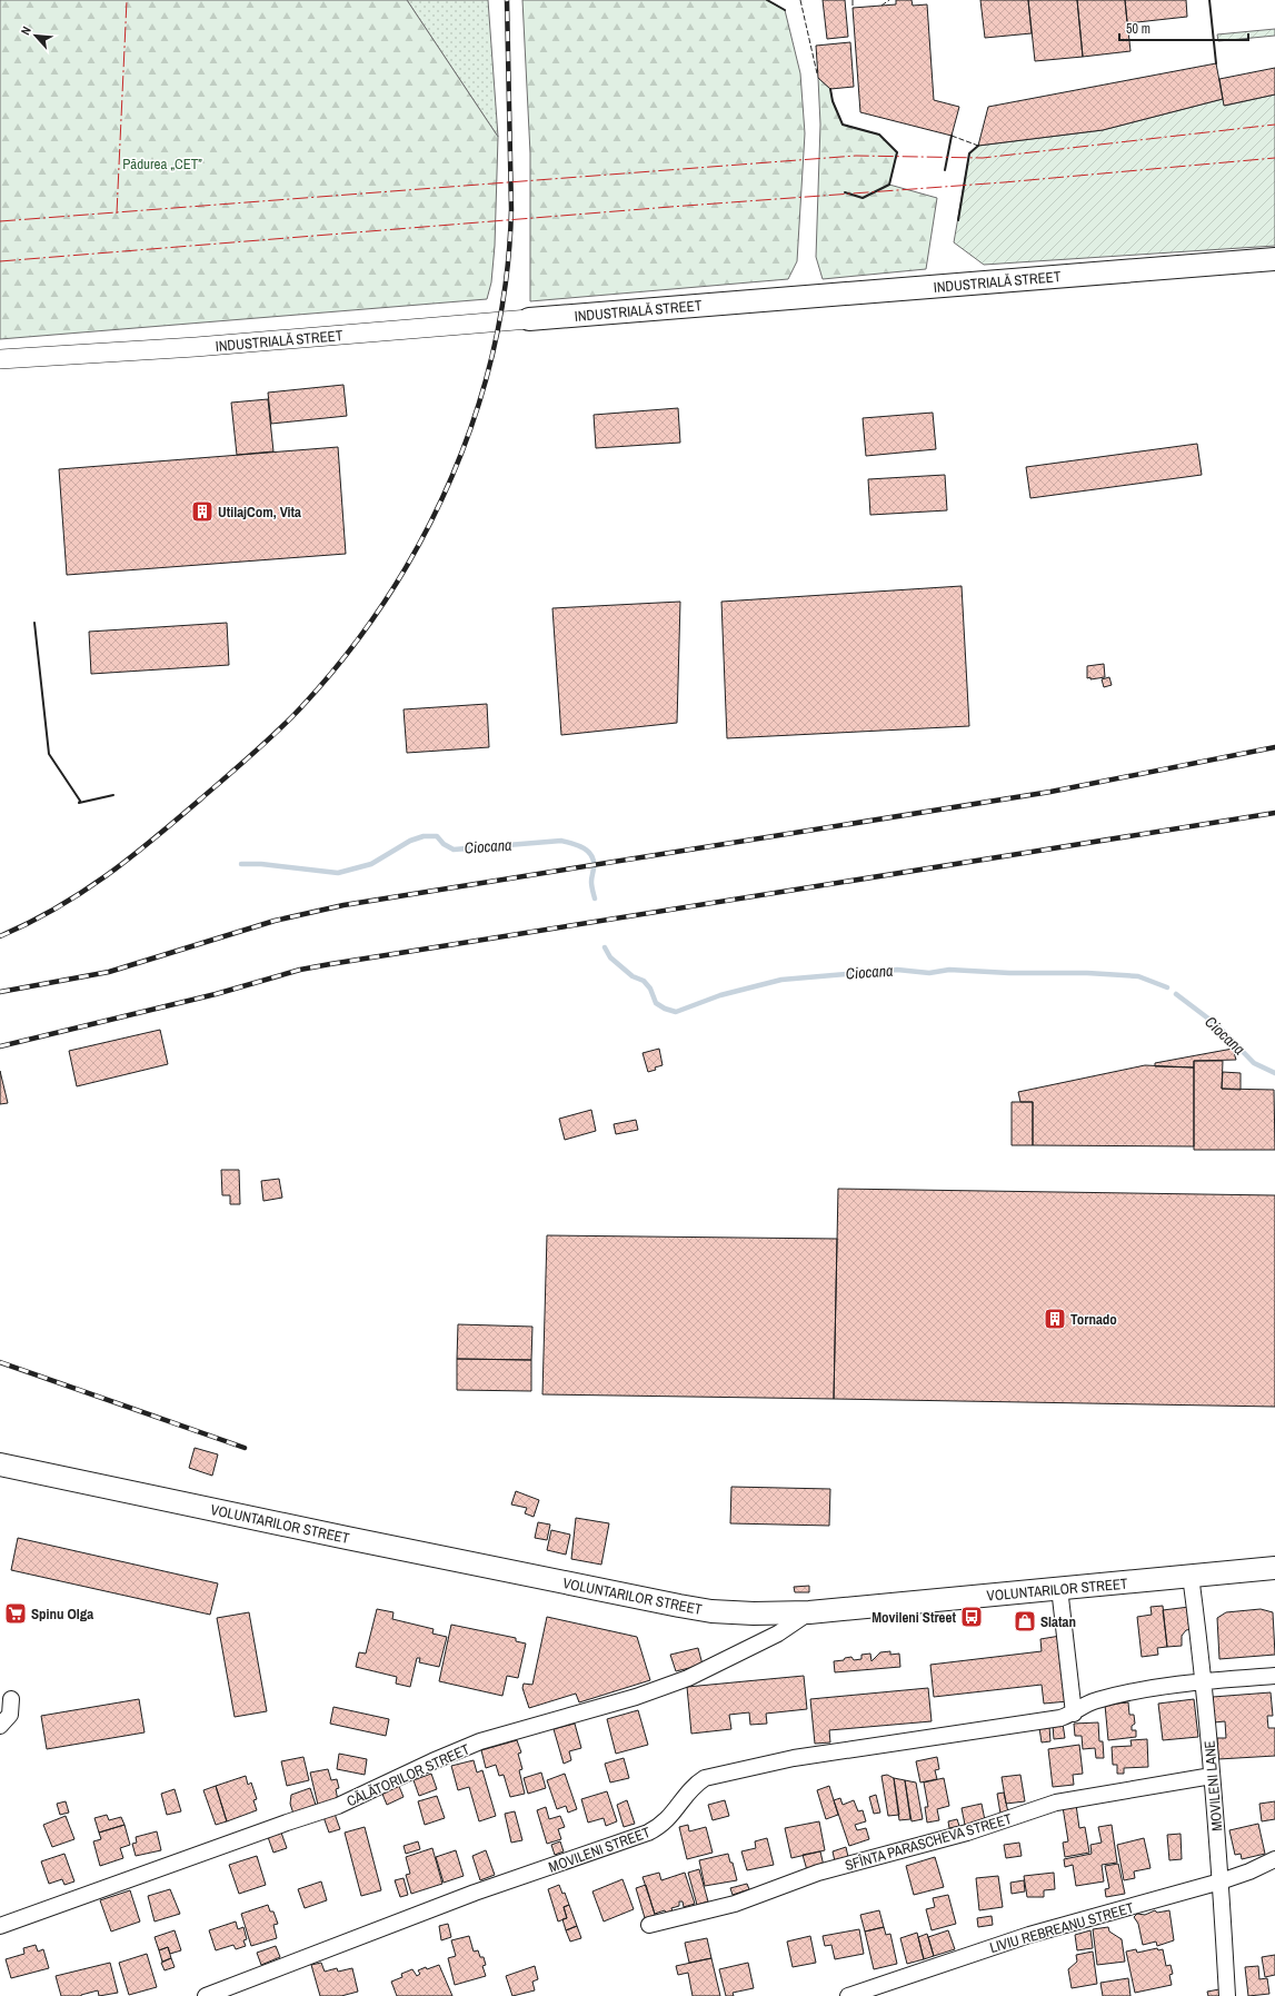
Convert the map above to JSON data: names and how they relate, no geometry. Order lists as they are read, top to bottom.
{
  "streets": {
    "main road": ["INDUSTRIALĂ STREET", "VOLUNTARILOR STREET"],
    "street": [
      "CĂLĂTORILOR STREET",
      "MOVILENI LANE",
      "SFÎNTA PARASCHEVA STREET",
      "MOVILENI STREET",
      "LIVIU REBREANU STREET"
    ]
  },
  "crossings": [
    ["VOLUNTARILOR STREET", "CĂLĂTORILOR STREET"],
    ["VOLUNTARILOR STREET", "MOVILENI LANE"],
    ["MOVILENI LANE", "SFÎNTA PARASCHEVA STREET"],
    ["MOVILENI LANE", "MOVILENI STREET"],
    ["MOVILENI LANE", "LIVIU REBREANU STREET"]
  ],
  "water": ["Ciocana"],
  "parks": ["Pădurea „CET”"],
  "places": {
    "building": ["UtilajCom, Vita", "Tornado"],
    "supermarket": ["Spinu Olga"],
    "bus stop": ["Movileni Street"],
    "shop": ["Slatan"]
  },
  "scale_bar": "50 m",
  "north": "top left"
}
